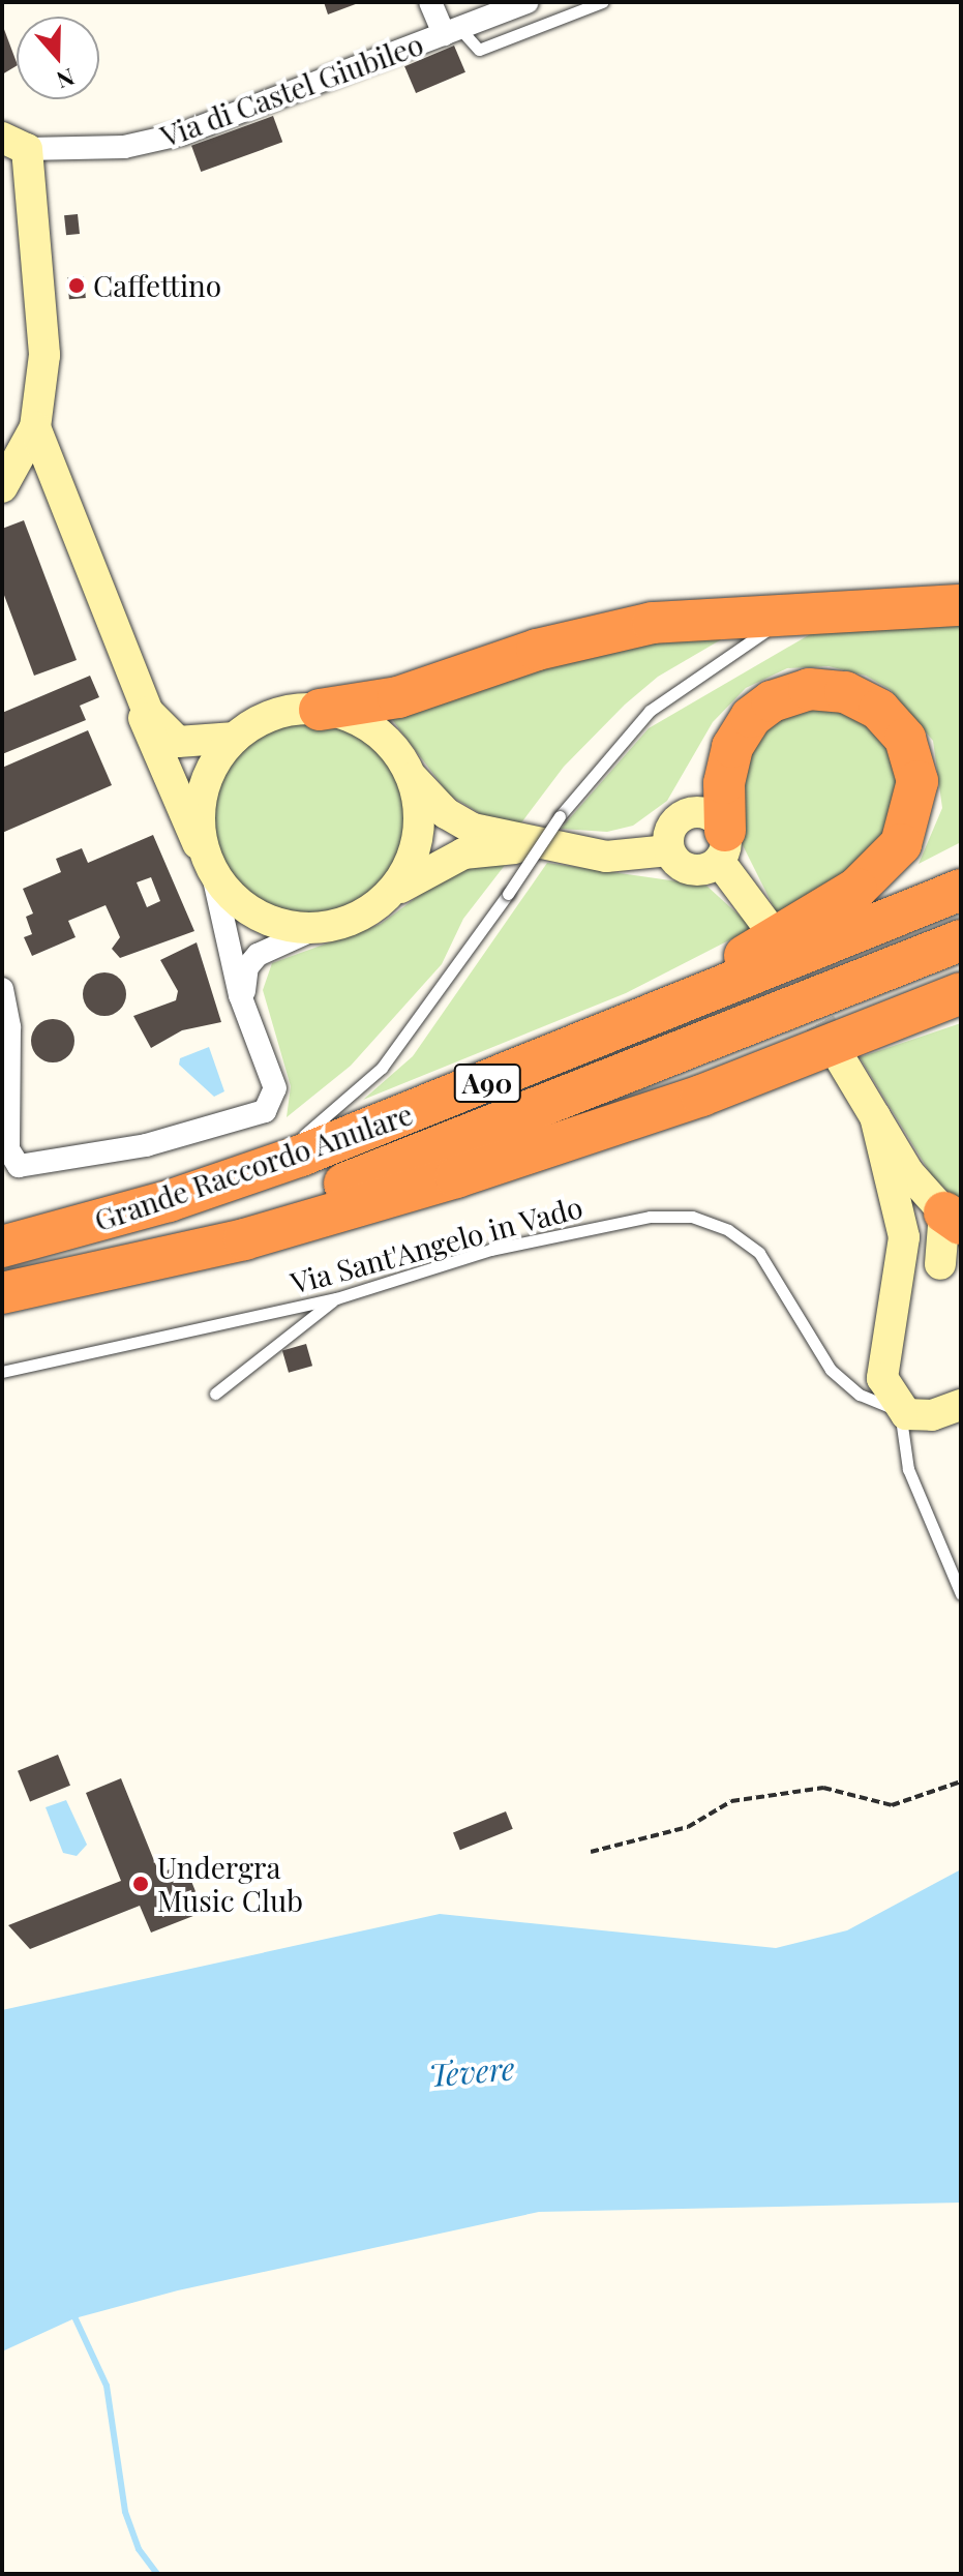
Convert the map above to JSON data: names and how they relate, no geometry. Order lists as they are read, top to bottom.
{
  "streets": {
    "highway": ["A90", "Grande Raccordo Anulare"],
    "street": ["Via di Castel Giubileo"],
    "lane": ["Via Sant'Angelo in Vado"]
  },
  "water": ["Tevere"],
  "places": ["Caffettino", "Undergra Music Club"],
  "north": "bottom"
}
